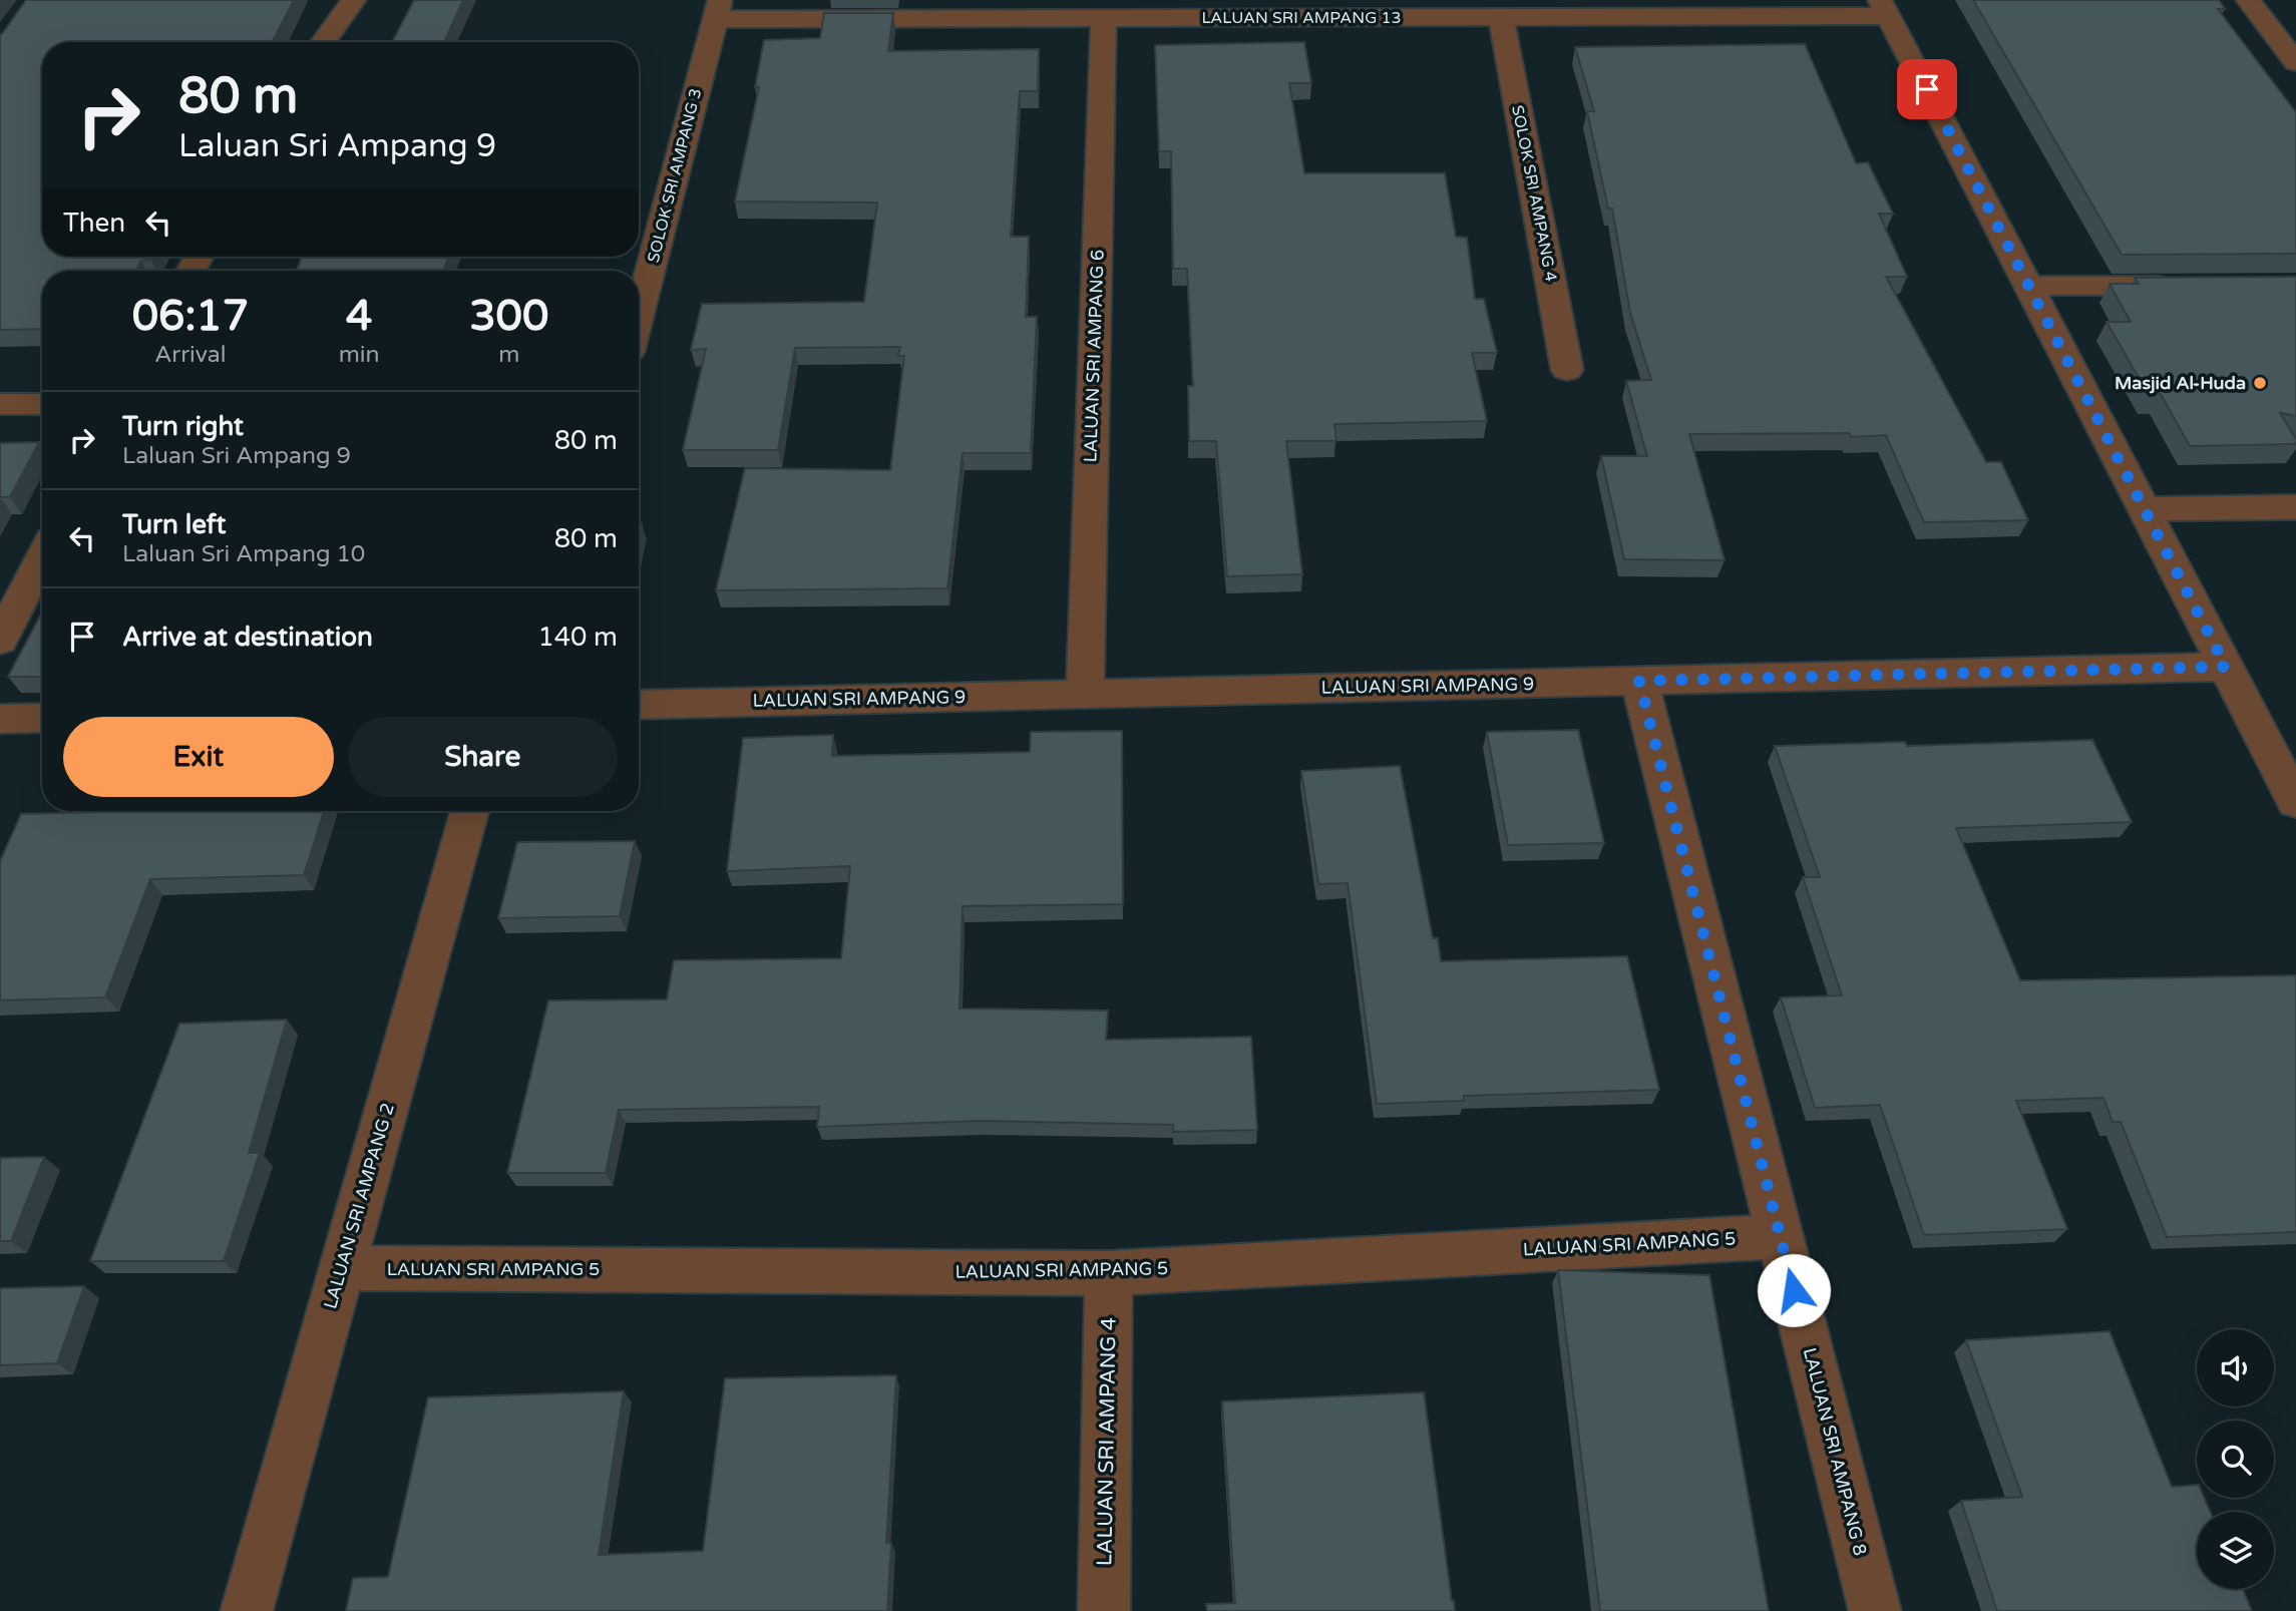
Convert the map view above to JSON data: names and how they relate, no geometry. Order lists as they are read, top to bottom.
{
  "streets": {
    "street": [
      "LALUAN SRI AMPANG 13",
      "SOLOK SRI AMPANG 3",
      "SOLOK SRI AMPANG 4",
      "LALUAN SRI AMPANG 6",
      "LALUAN SRI AMPANG 9",
      "LALUAN SRI AMPANG 2",
      "LALUAN SRI AMPANG 5",
      "LALUAN SRI AMPANG 4",
      "LALUAN SRI AMPANG 8"
    ]
  },
  "crossings": [
    ["LALUAN SRI AMPANG 13", "SOLOK SRI AMPANG 3"],
    ["LALUAN SRI AMPANG 13", "SOLOK SRI AMPANG 4"],
    ["LALUAN SRI AMPANG 13", "LALUAN SRI AMPANG 6"],
    ["LALUAN SRI AMPANG 6", "LALUAN SRI AMPANG 9"],
    ["LALUAN SRI AMPANG 9", "LALUAN SRI AMPANG 8"],
    ["LALUAN SRI AMPANG 2", "LALUAN SRI AMPANG 5"],
    ["LALUAN SRI AMPANG 5", "LALUAN SRI AMPANG 4"],
    ["LALUAN SRI AMPANG 5", "LALUAN SRI AMPANG 8"]
  ],
  "places": ["Masjid Al-Huda"],
  "page": {
    "turn": ["80 m", "Laluan Sri Ampang 9"],
    "then": "Then",
    "eta": [
      "06:17",
      "Arrival",
      "4",
      "min",
      "300",
      "m"
    ],
    "list": [
      {
        "name": "Turn right",
        "note": "Laluan Sri Ampang 9",
        "value": "80 m"
      },
      {
        "name": "Turn left",
        "note": "Laluan Sri Ampang 10",
        "value": "80 m"
      },
      {
        "name": "Arrive at destination",
        "value": "140 m"
      }
    ],
    "buttons": ["Exit", "Share"]
  }
}
